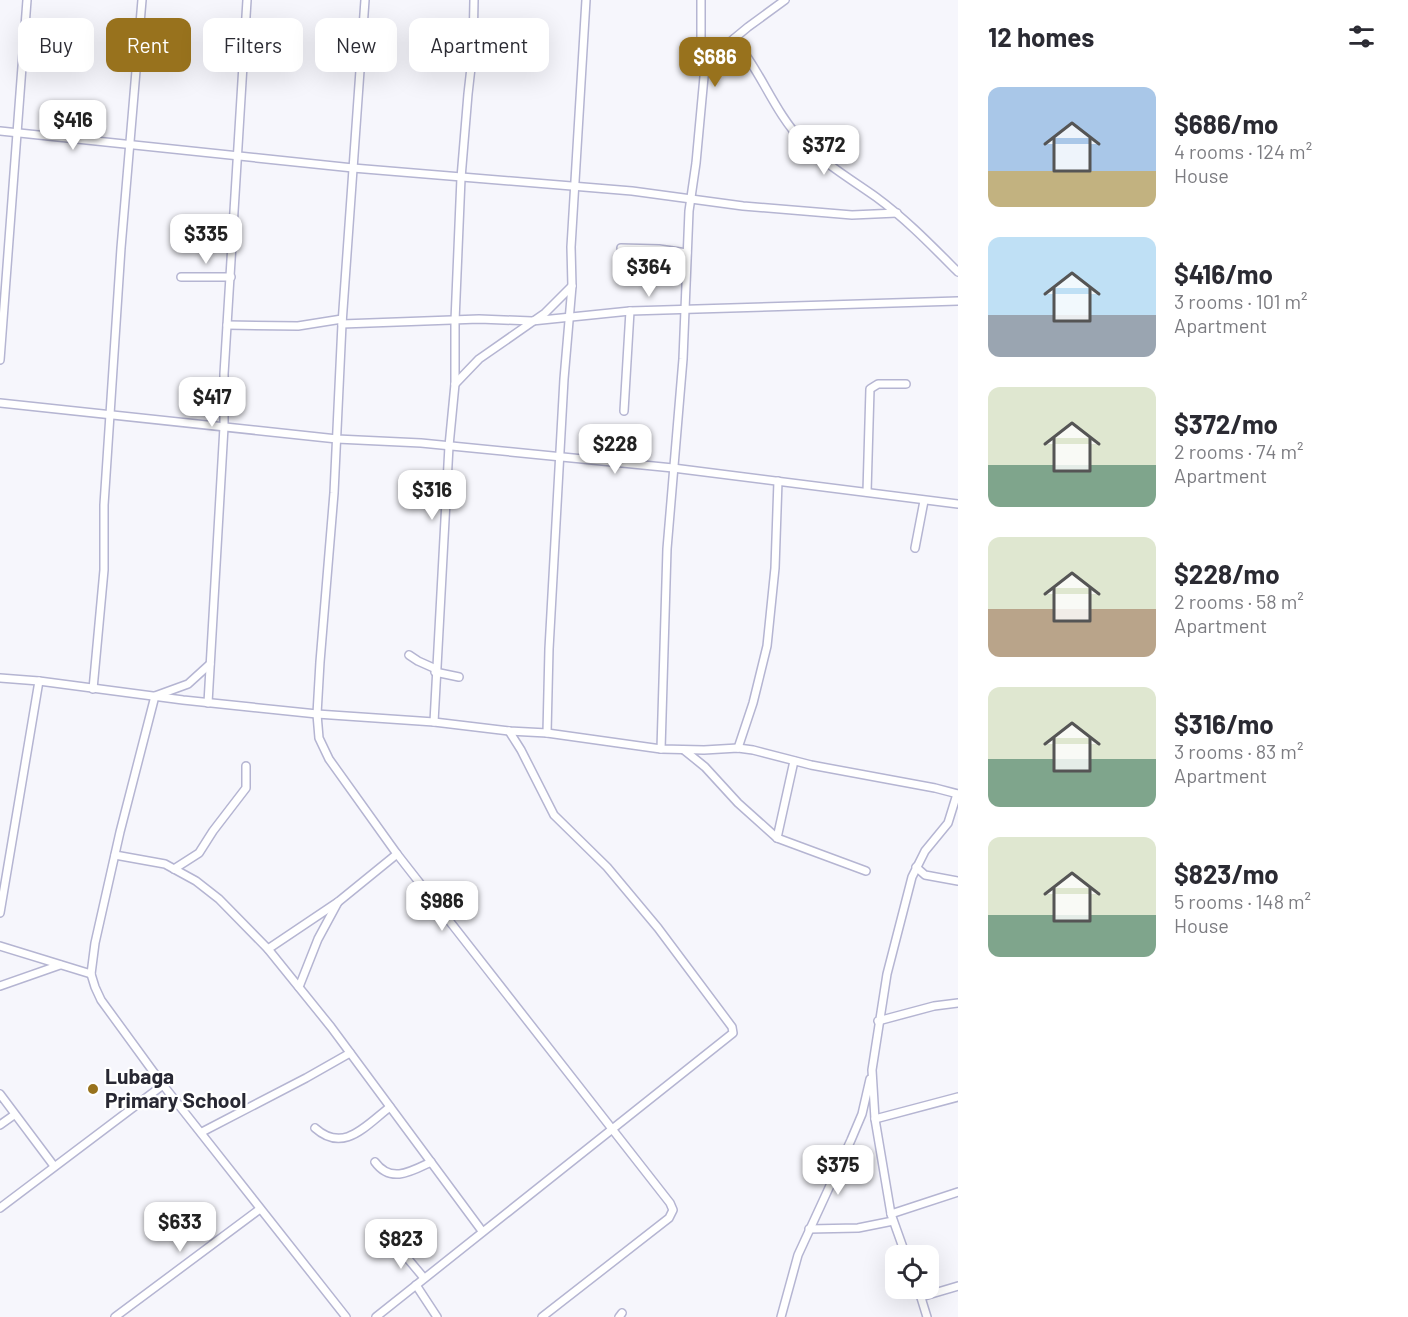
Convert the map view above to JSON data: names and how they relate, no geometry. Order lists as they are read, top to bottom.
{
  "places": ["Lubaga Primary School"],
  "page": {
    "heading": "12 homes",
    "chip": [
      "Buy",
      "Rent",
      "Filters",
      "New",
      "Apartment"
    ],
    "price": [
      "$686",
      "$416",
      "$372",
      "$335",
      "$364",
      "$417",
      "$228",
      "$316",
      "$986",
      "$375",
      "$633",
      "$823"
    ],
    "list": [
      {
        "name": "$686/mo",
        "note": "4 rooms · 124 m² · House"
      },
      {
        "name": "$416/mo",
        "note": "3 rooms · 101 m² · Apartment"
      },
      {
        "name": "$372/mo",
        "note": "2 rooms · 74 m² · Apartment"
      },
      {
        "name": "$228/mo",
        "note": "2 rooms · 58 m² · Apartment"
      },
      {
        "name": "$316/mo",
        "note": "3 rooms · 83 m² · Apartment"
      },
      {
        "name": "$823/mo",
        "note": "5 rooms · 148 m² · House"
      }
    ]
  }
}
